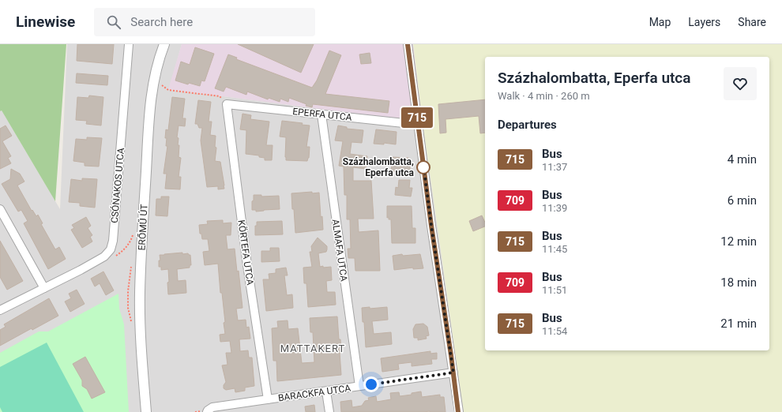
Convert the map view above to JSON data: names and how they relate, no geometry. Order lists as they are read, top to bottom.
{
  "streets": {
    "street": [
      "EPERFA UTCA",
      "CSÓNAKOS UTCA",
      "ERŐMŰ ÚT",
      "ALMAFA UTCA",
      "KÖRTEFA UTCA",
      "BARACKFA UTCA"
    ]
  },
  "crossings": [
    ["EPERFA UTCA", "ALMAFA UTCA"],
    ["EPERFA UTCA", "KÖRTEFA UTCA"],
    ["ALMAFA UTCA", "BARACKFA UTCA"],
    ["KÖRTEFA UTCA", "BARACKFA UTCA"]
  ],
  "districts": ["MATTAKERT"],
  "places": ["Százhalombatta, Eperfa utca"],
  "lines": ["bus line 715"],
  "page": {
    "header": "Linewise",
    "search": "Search here",
    "nav": ["Map", "Layers", "Share"],
    "on_map": "715",
    "heading": [
      ["Százhalombatta, Eperfa utca", "Walk · 4 min · 260 m"],
      "Departures"
    ],
    "list": [
      {
        "mark": "715",
        "name": "Bus",
        "note": "11:37",
        "value": "4 min"
      },
      {
        "mark": "709",
        "name": "Bus",
        "note": "11:39",
        "value": "6 min"
      },
      {
        "mark": "715",
        "name": "Bus",
        "note": "11:45",
        "value": "12 min"
      },
      {
        "mark": "709",
        "name": "Bus",
        "note": "11:51",
        "value": "18 min"
      },
      {
        "mark": "715",
        "name": "Bus",
        "note": "11:54",
        "value": "21 min"
      }
    ]
  }
}
